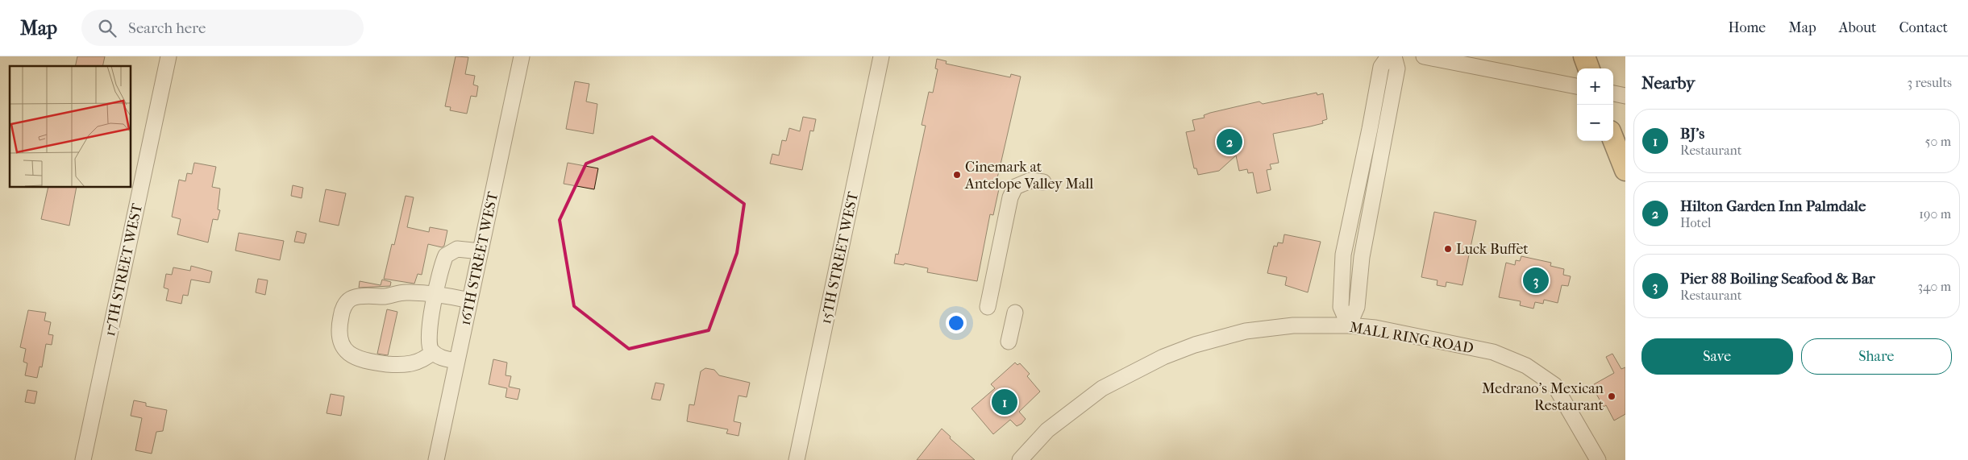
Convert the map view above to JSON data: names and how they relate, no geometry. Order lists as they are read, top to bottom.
{
  "streets": {
    "street": [
      "15TH STREET WEST",
      "16TH STREET WEST",
      "17TH STREET WEST",
      "MALL RING ROAD"
    ]
  },
  "places": ["Cinemark at Antelope Valley Mall", "Luck Buffet", "Medrano's Mexican Restaurant"],
  "page": {
    "header": "Map",
    "search": "Search here",
    "nav": [
      "Home",
      "Map",
      "About",
      "Contact"
    ],
    "heading": ["Nearby", "3 results"],
    "map_buttons": ["+", "−"],
    "list": [
      {
        "mark": "1",
        "name": "BJ's",
        "note": "Restaurant",
        "value": "50 m"
      },
      {
        "mark": "2",
        "name": "Hilton Garden Inn Palmdale",
        "note": "Hotel",
        "value": "190 m"
      },
      {
        "mark": "3",
        "name": "Pier 88 Boiling Seafood & Bar",
        "note": "Restaurant",
        "value": "340 m"
      }
    ],
    "pins": ["2", "3", "1"],
    "buttons": ["Save", "Share"]
  }
}
